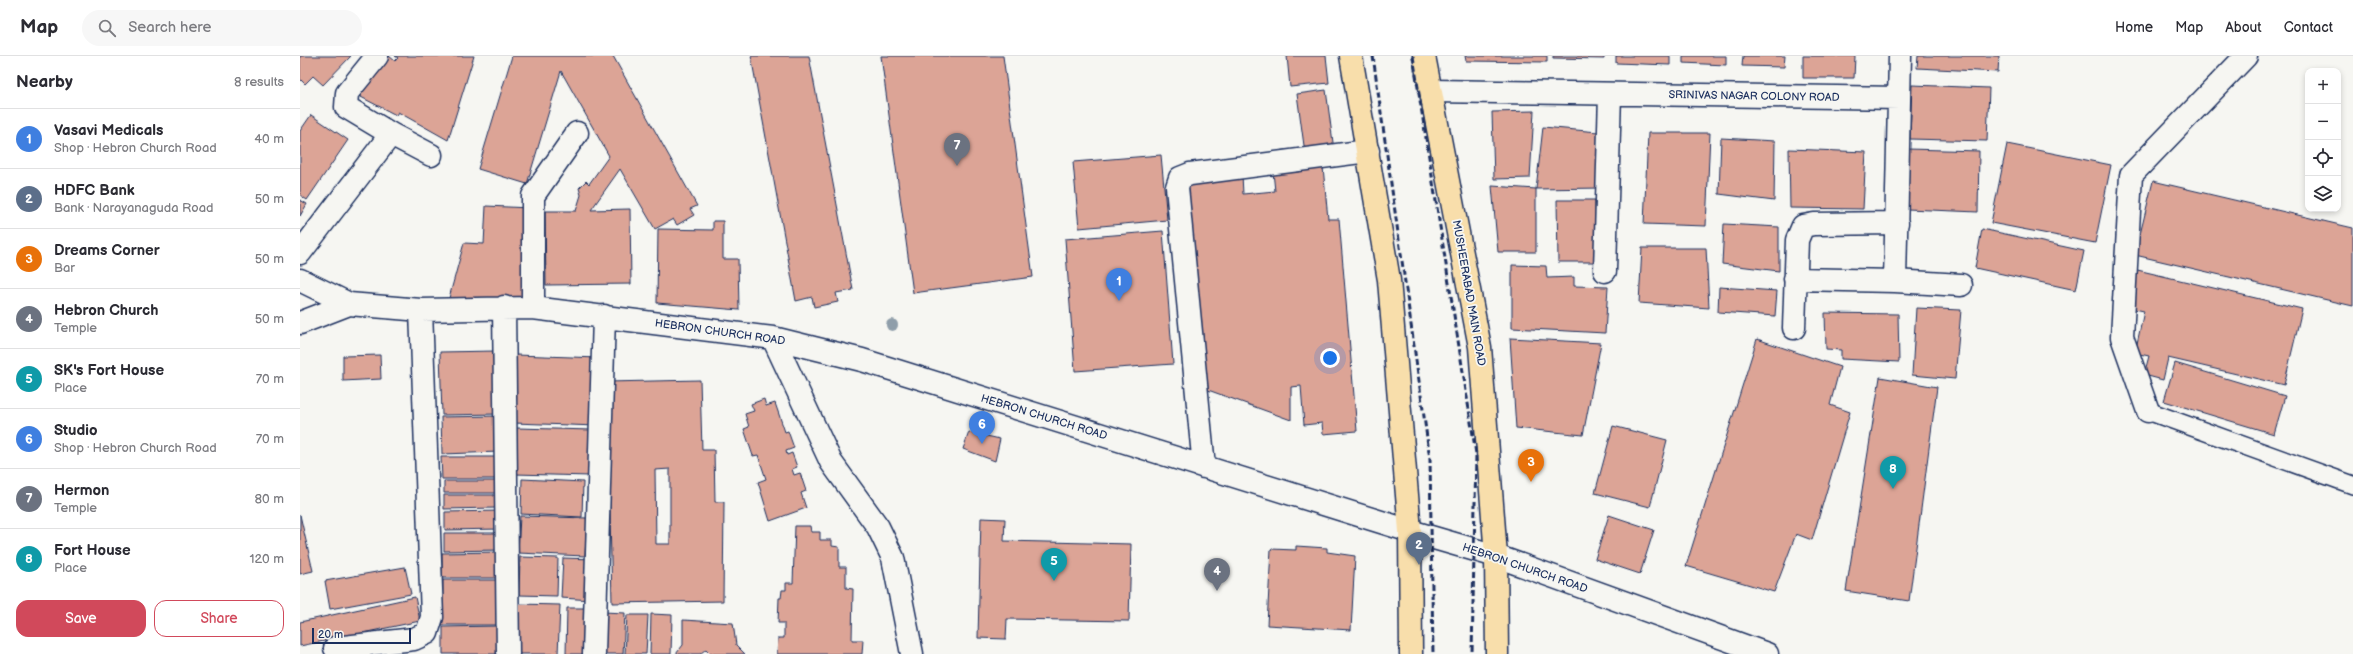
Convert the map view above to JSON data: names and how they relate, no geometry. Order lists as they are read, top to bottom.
{
  "streets": {
    "main road": ["MUSHEERABAD MAIN ROAD"],
    "street": ["SRINIVAS NAGAR COLONY ROAD", "HEBRON CHURCH ROAD"]
  },
  "crossings": [
    ["SRINIVAS NAGAR COLONY ROAD", "MUSHEERABAD MAIN ROAD"],
    ["MUSHEERABAD MAIN ROAD", "HEBRON CHURCH ROAD"]
  ],
  "scale_bar": "20 m",
  "page": {
    "header": "Map",
    "search": "Search here",
    "nav": [
      "Home",
      "Map",
      "About",
      "Contact"
    ],
    "heading": ["Nearby", "8 results"],
    "map_buttons": ["+", "−"],
    "list": [
      {
        "mark": "1",
        "name": "Vasavi Medicals",
        "note": "Shop · Hebron Church Road",
        "value": "40 m"
      },
      {
        "mark": "2",
        "name": "HDFC Bank",
        "note": "Bank · Narayanaguda Road",
        "value": "50 m"
      },
      {
        "mark": "3",
        "name": "Dreams Corner",
        "note": "Bar",
        "value": "50 m"
      },
      {
        "mark": "4",
        "name": "Hebron Church",
        "note": "Temple",
        "value": "50 m"
      },
      {
        "mark": "5",
        "name": "SK's Fort House",
        "note": "Place",
        "value": "70 m"
      },
      {
        "mark": "6",
        "name": "Studio",
        "note": "Shop · Hebron Church Road",
        "value": "70 m"
      },
      {
        "mark": "7",
        "name": "Hermon",
        "note": "Temple",
        "value": "80 m"
      },
      {
        "mark": "8",
        "name": "Fort House",
        "note": "Place",
        "value": "120 m"
      }
    ],
    "pins": [
      "7",
      "1",
      "6",
      "3",
      "8",
      "2",
      "5",
      "4"
    ],
    "buttons": ["Save", "Share"],
    "scale": "20 m"
  }
}
